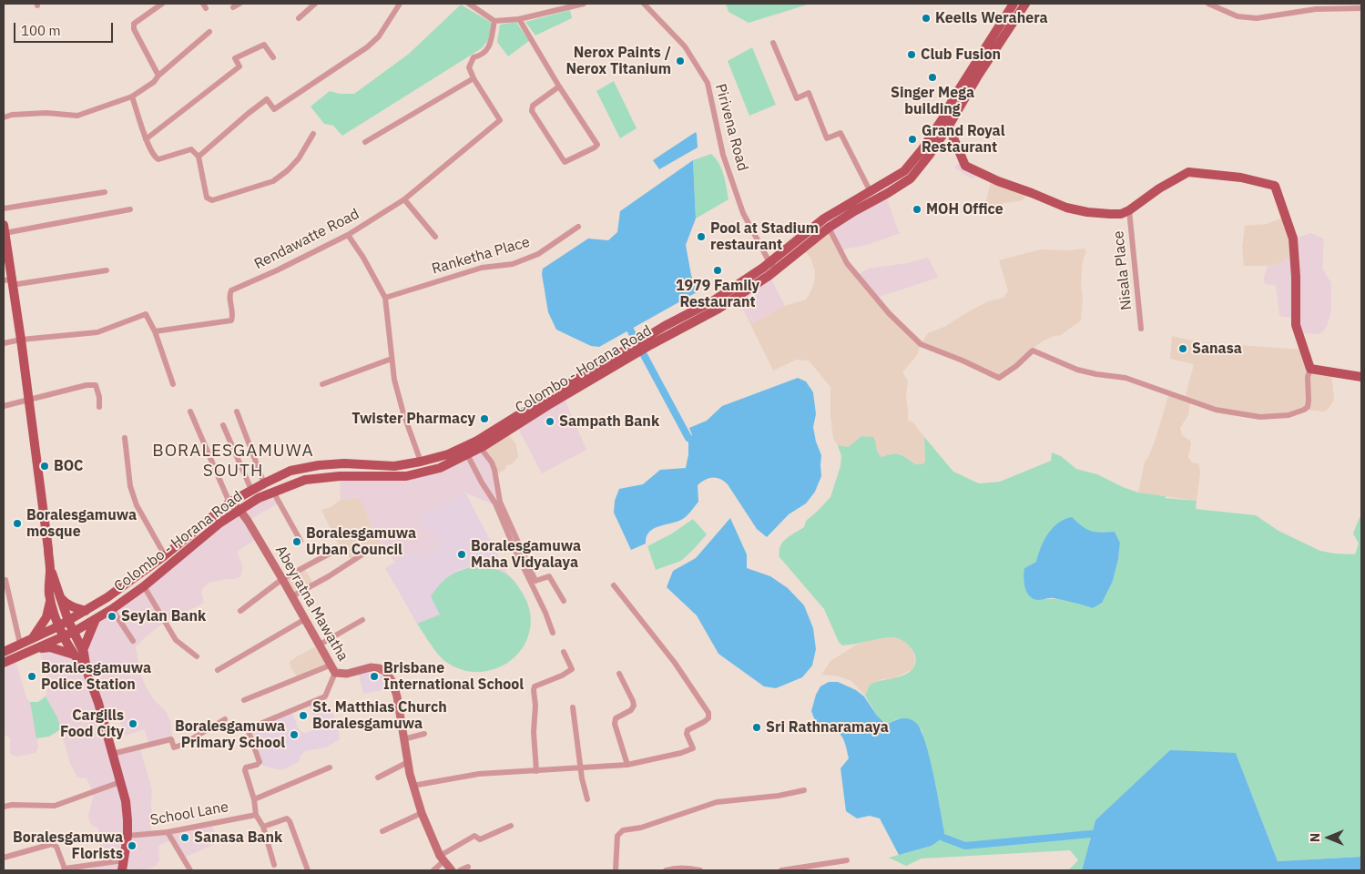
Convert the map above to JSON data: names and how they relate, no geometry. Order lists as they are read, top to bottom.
{
  "streets": {
    "main road": ["Colombo - Horana Road"],
    "street": [
      "Pirivena Road",
      "Rendawatte Road",
      "Ranketha Place",
      "Nisala Place",
      "Abeyratna Mawatha",
      "School Lane"
    ]
  },
  "crossings": [
    ["Pirivena Road", "Colombo - Horana Road"],
    ["Colombo - Horana Road", "Abeyratna Mawatha"]
  ],
  "districts": ["BORALESGAMUWA SOUTH"],
  "places": [
    "Keells Werahera",
    "Club Fusion",
    "Nerox Paints / Nerox Titanium",
    "Singer Mega building",
    "Grand Royal Restaurant",
    "MOH Office",
    "Pool at Stadium restaurant",
    "1979 Family Restaurant",
    "Sanasa",
    "Twister Pharmacy",
    "Sampath Bank",
    "BOC",
    "Boralesgamuwa mosque",
    "Boralesgamuwa Urban Council",
    "Boralesgamuwa Maha Vidyalaya",
    "Seylan Bank",
    "Boralesgamuwa Police Station",
    "Brisbane International School",
    "St. Matthias Church Boralesgamuwa",
    "Cargills Food City",
    "Sri Rathnaramaya",
    "Boralesgamuwa Primary School",
    "Sanasa Bank",
    "Boralesgamuwa Florists"
  ],
  "scale_bar": "100 m",
  "north": "left"
}
